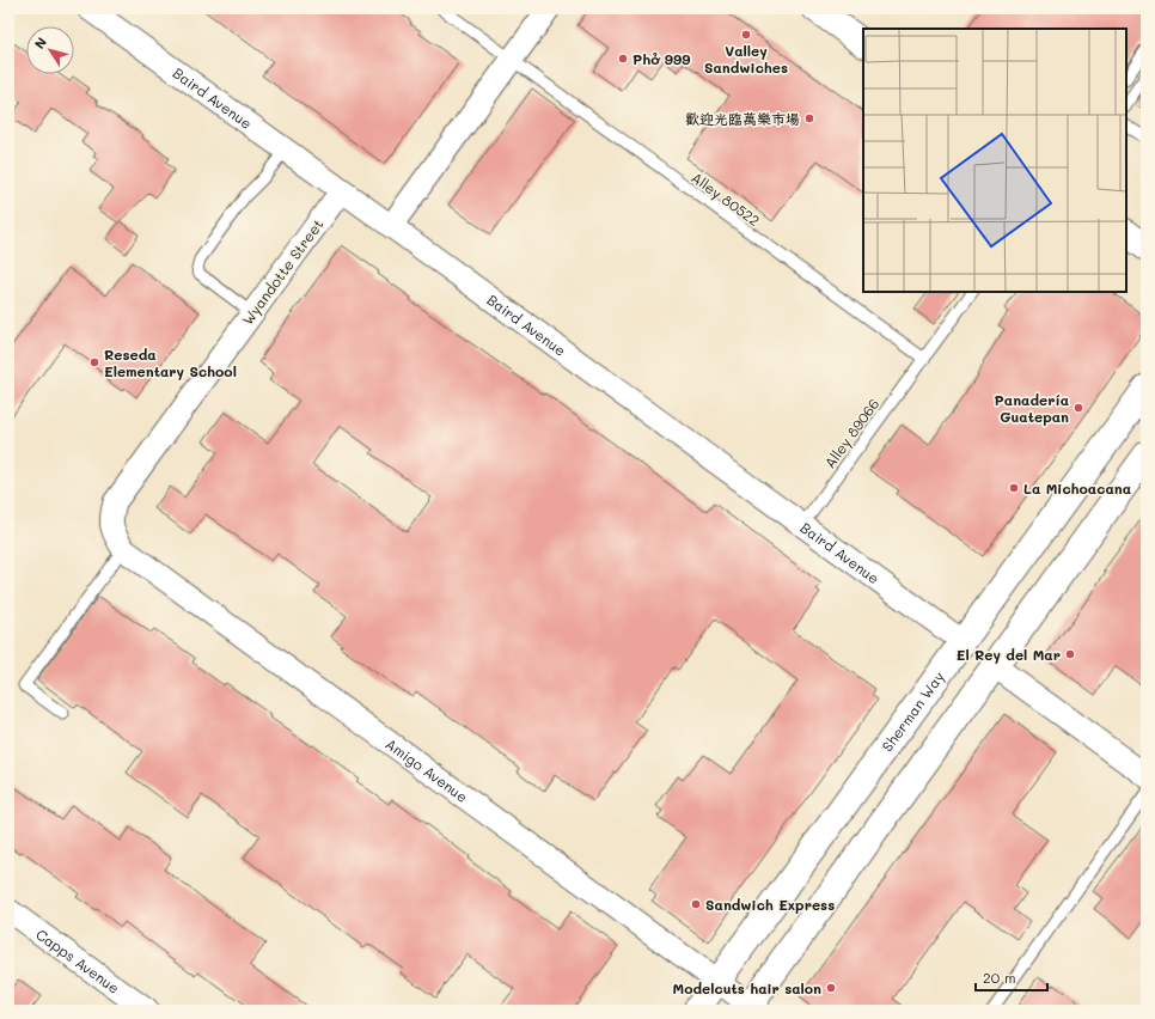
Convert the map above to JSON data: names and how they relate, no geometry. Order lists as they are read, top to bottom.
{
  "streets": {
    "main road": ["Sherman Way"],
    "street": [
      "Baird Avenue",
      "Wyandotte Street",
      "Amigo Avenue",
      "Capps Avenue"
    ],
    "lane": ["Alley 80522", "Alley 89066"]
  },
  "crossings": [
    ["Baird Avenue", "Wyandotte Street"],
    ["Baird Avenue", "Alley 89066"],
    ["Baird Avenue", "Sherman Way"],
    ["Alley 80522", "Alley 89066"],
    ["Wyandotte Street", "Amigo Avenue"],
    ["Sherman Way", "Amigo Avenue"]
  ],
  "places": [
    "Valley Sandwiches",
    "Phở 999",
    "歡迎光臨萬樂市場",
    "Reseda Elementary School",
    "Panadería Guatepan",
    "La Michoacana",
    "El Rey del Mar",
    "Sandwich Express",
    "Modelcuts hair salon"
  ],
  "scale_bar": "20 m",
  "north": "top left"
}
